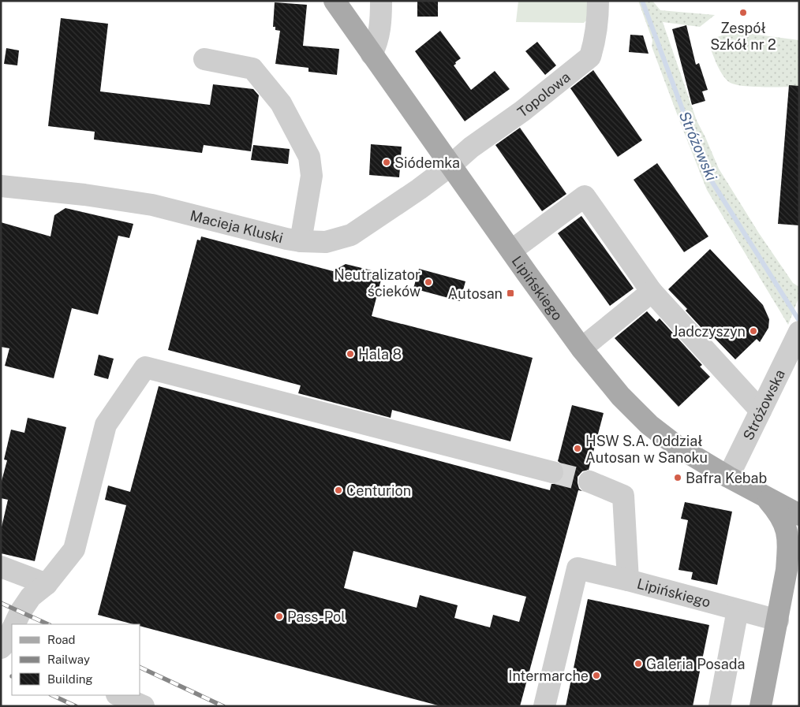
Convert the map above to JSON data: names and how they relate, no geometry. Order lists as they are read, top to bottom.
{
  "streets": {
    "main road": ["Lipińskiego"],
    "street": ["Topolowa", "Macieja Kluski", "Stróżowska"]
  },
  "crossings": [
    ["Topolowa", "Macieja Kluski"],
    ["Topolowa", "Lipińskiego"],
    ["Macieja Kluski", "Lipińskiego"],
    ["Lipińskiego", "Stróżowska"]
  ],
  "water": ["Stróżowski"],
  "places": {
    "other": [
      "Zespół Szkół nr 2",
      "Siódemka",
      "Neutralizator ścieków",
      "Jadczyszyn",
      "Hala 8",
      "HSW S.A. Oddział Autosan w Sanoku",
      "Bafra Kebab",
      "Centurion",
      "Pass-Pol",
      "Galeria Posada",
      "Intermarche"
    ],
    "transit": ["Autosan"]
  },
  "legend": ["Road", "Railway", "Building"]
}
